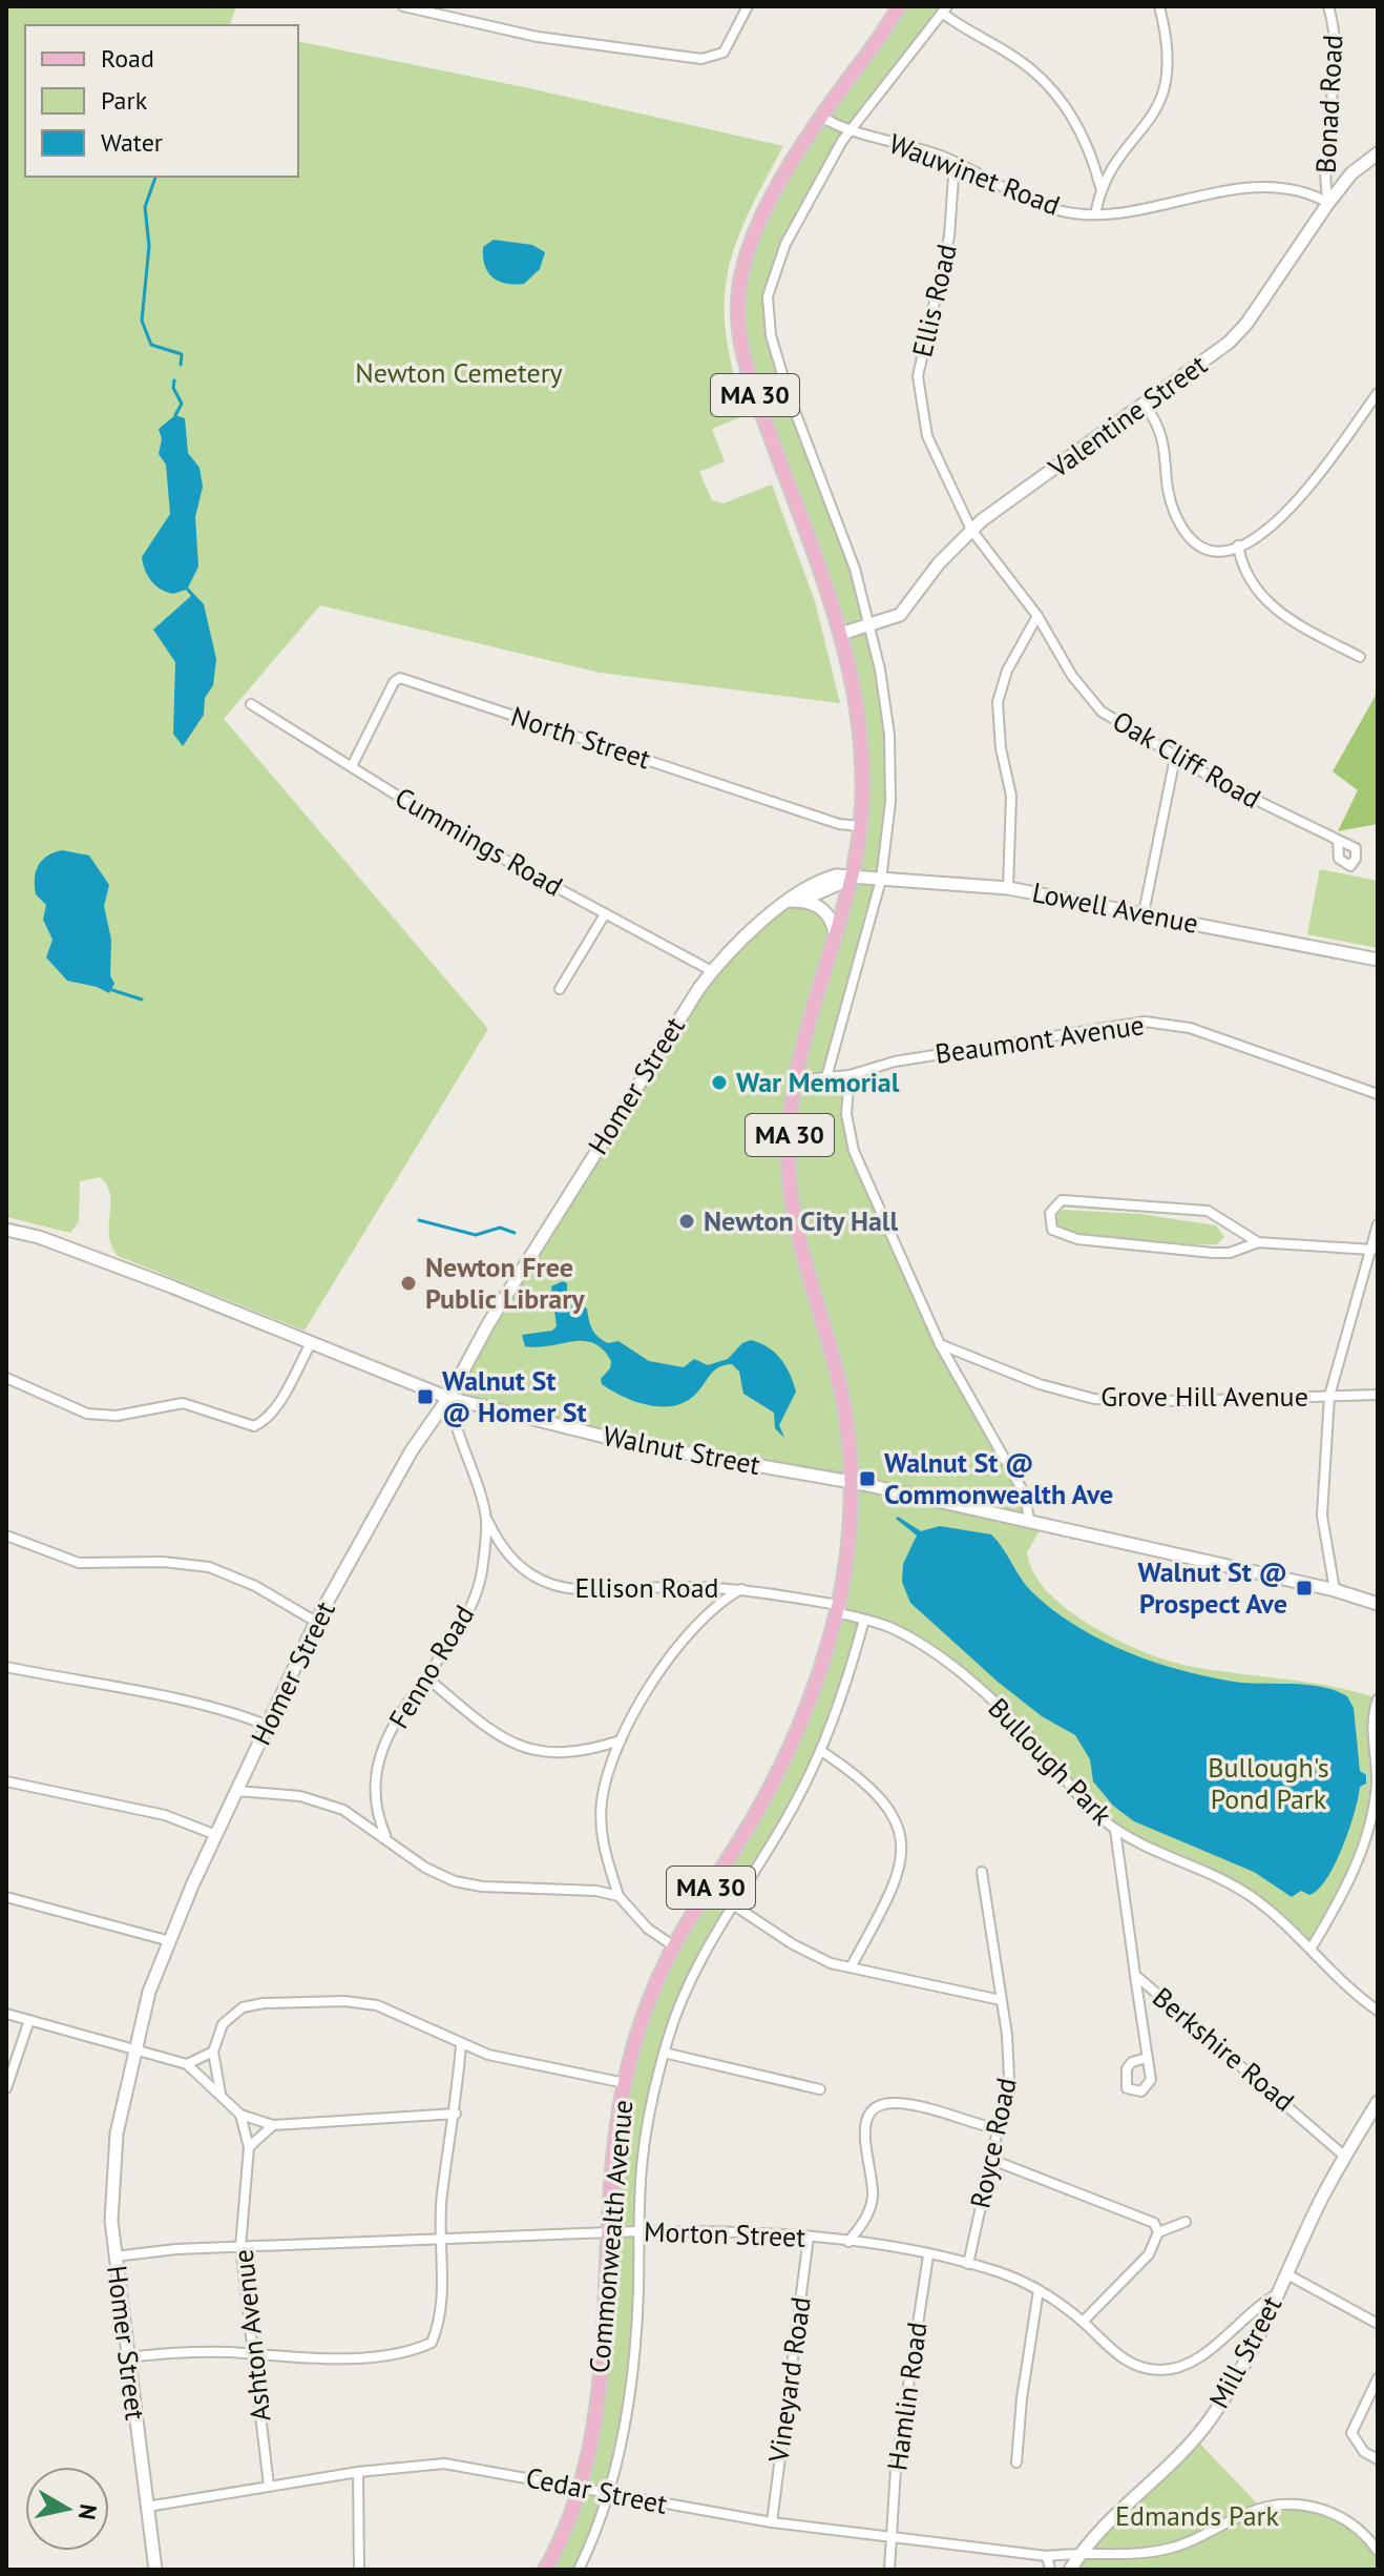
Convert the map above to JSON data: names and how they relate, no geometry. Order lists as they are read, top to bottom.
{
  "streets": {
    "main road": ["MA 30", "Commonwealth Avenue"],
    "street": [
      "Bonad Road",
      "Wauwinet Road",
      "Ellis Road",
      "Valentine Street",
      "North Street",
      "Oak Cliff Road",
      "Cummings Road",
      "Lowell Avenue",
      "Beaumont Avenue",
      "Homer Street",
      "Grove Hill Avenue",
      "Walnut Street",
      "Ellison Road",
      "Fenno Road",
      "Bullough Park",
      "Berkshire Road",
      "Royce Road",
      "Morton Street",
      "Ashton Avenue",
      "Mill Street",
      "Vineyard Road",
      "Hamlin Road",
      "Cedar Street"
    ]
  },
  "crossings": [
    ["Bonad Road", "Wauwinet Road"],
    ["Bonad Road", "Valentine Street"],
    ["Wauwinet Road", "Ellis Road"],
    ["Wauwinet Road", "Valentine Street"],
    ["Wauwinet Road", "Commonwealth Avenue"],
    ["Ellis Road", "Valentine Street"],
    ["Ellis Road", "Oak Cliff Road"],
    ["Valentine Street", "Oak Cliff Road"],
    ["Valentine Street", "Commonwealth Avenue"],
    ["North Street", "Cummings Road"],
    ["North Street", "Commonwealth Avenue"],
    ["Cummings Road", "Homer Street"],
    ["Lowell Avenue", "Homer Street"],
    ["Lowell Avenue", "Commonwealth Avenue"],
    ["Beaumont Avenue", "Commonwealth Avenue"],
    ["Homer Street", "Walnut Street"],
    ["Homer Street", "Fenno Road"],
    ["Homer Street", "Morton Street"],
    ["Homer Street", "Commonwealth Avenue"],
    ["Homer Street", "Cedar Street"],
    ["Walnut Street", "Fenno Road"],
    ["Walnut Street", "Commonwealth Avenue"],
    ["Ellison Road", "Fenno Road"],
    ["Ellison Road", "Bullough Park"],
    ["Ellison Road", "Commonwealth Avenue"],
    ["Bullough Park", "Berkshire Road"],
    ["Bullough Park", "Commonwealth Avenue"],
    ["Berkshire Road", "Mill Street"],
    ["Royce Road", "Morton Street"],
    ["Morton Street", "Commonwealth Avenue"],
    ["Morton Street", "Ashton Avenue"],
    ["Morton Street", "Mill Street"],
    ["Morton Street", "Vineyard Road"],
    ["Morton Street", "Hamlin Road"],
    ["Commonwealth Avenue", "Cedar Street"],
    ["Ashton Avenue", "Cedar Street"],
    ["Mill Street", "Cedar Street"],
    ["Vineyard Road", "Cedar Street"],
    ["Hamlin Road", "Cedar Street"]
  ],
  "parks": ["Newton Cemetery", "Bullough's Pond Park", "Edmands Park"],
  "places": {
    "other": ["War Memorial", "Newton City Hall", "Newton Free Public Library"],
    "transit": ["Walnut St @ Homer St", "Walnut St @ Commonwealth Ave", "Walnut St @ Prospect Ave"]
  },
  "legend": ["Road", "Park", "Water"],
  "north": "right"
}
